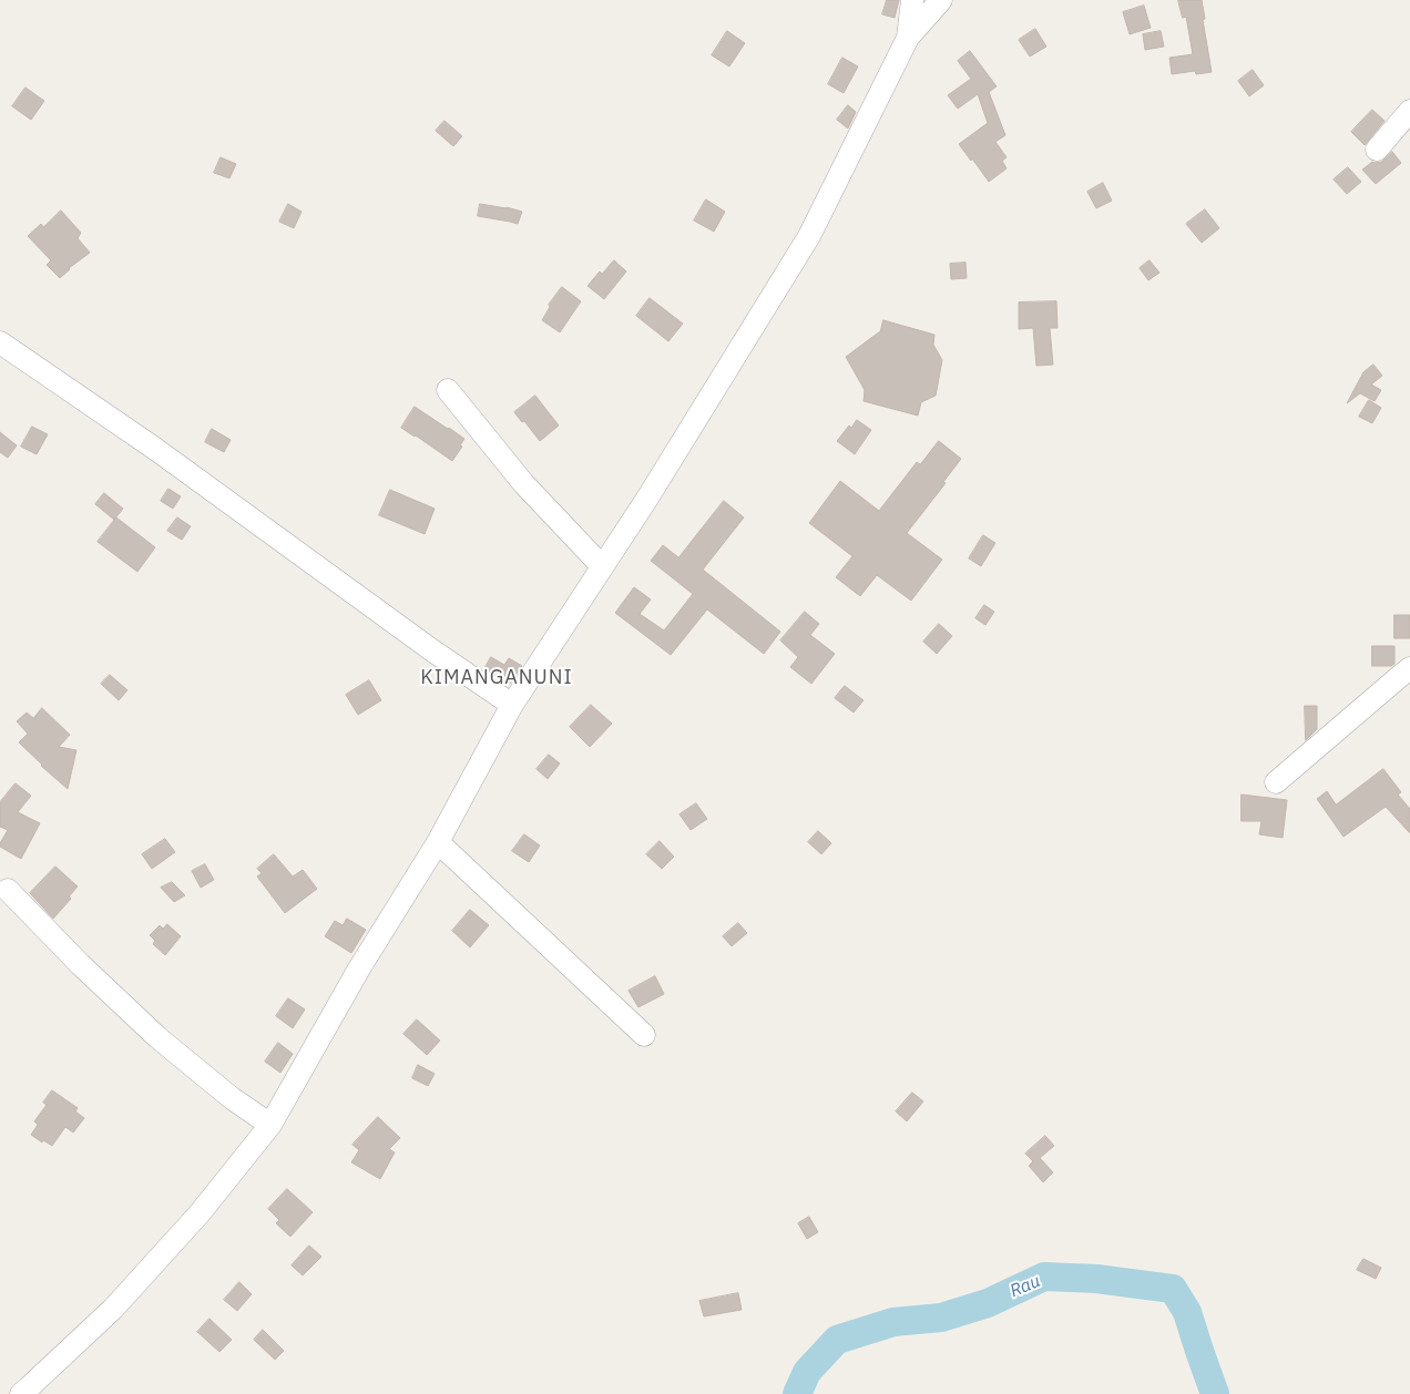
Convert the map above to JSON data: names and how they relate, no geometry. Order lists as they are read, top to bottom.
{
  "districts": ["KIMANGANUNI"],
  "water": ["Rau"]
}
